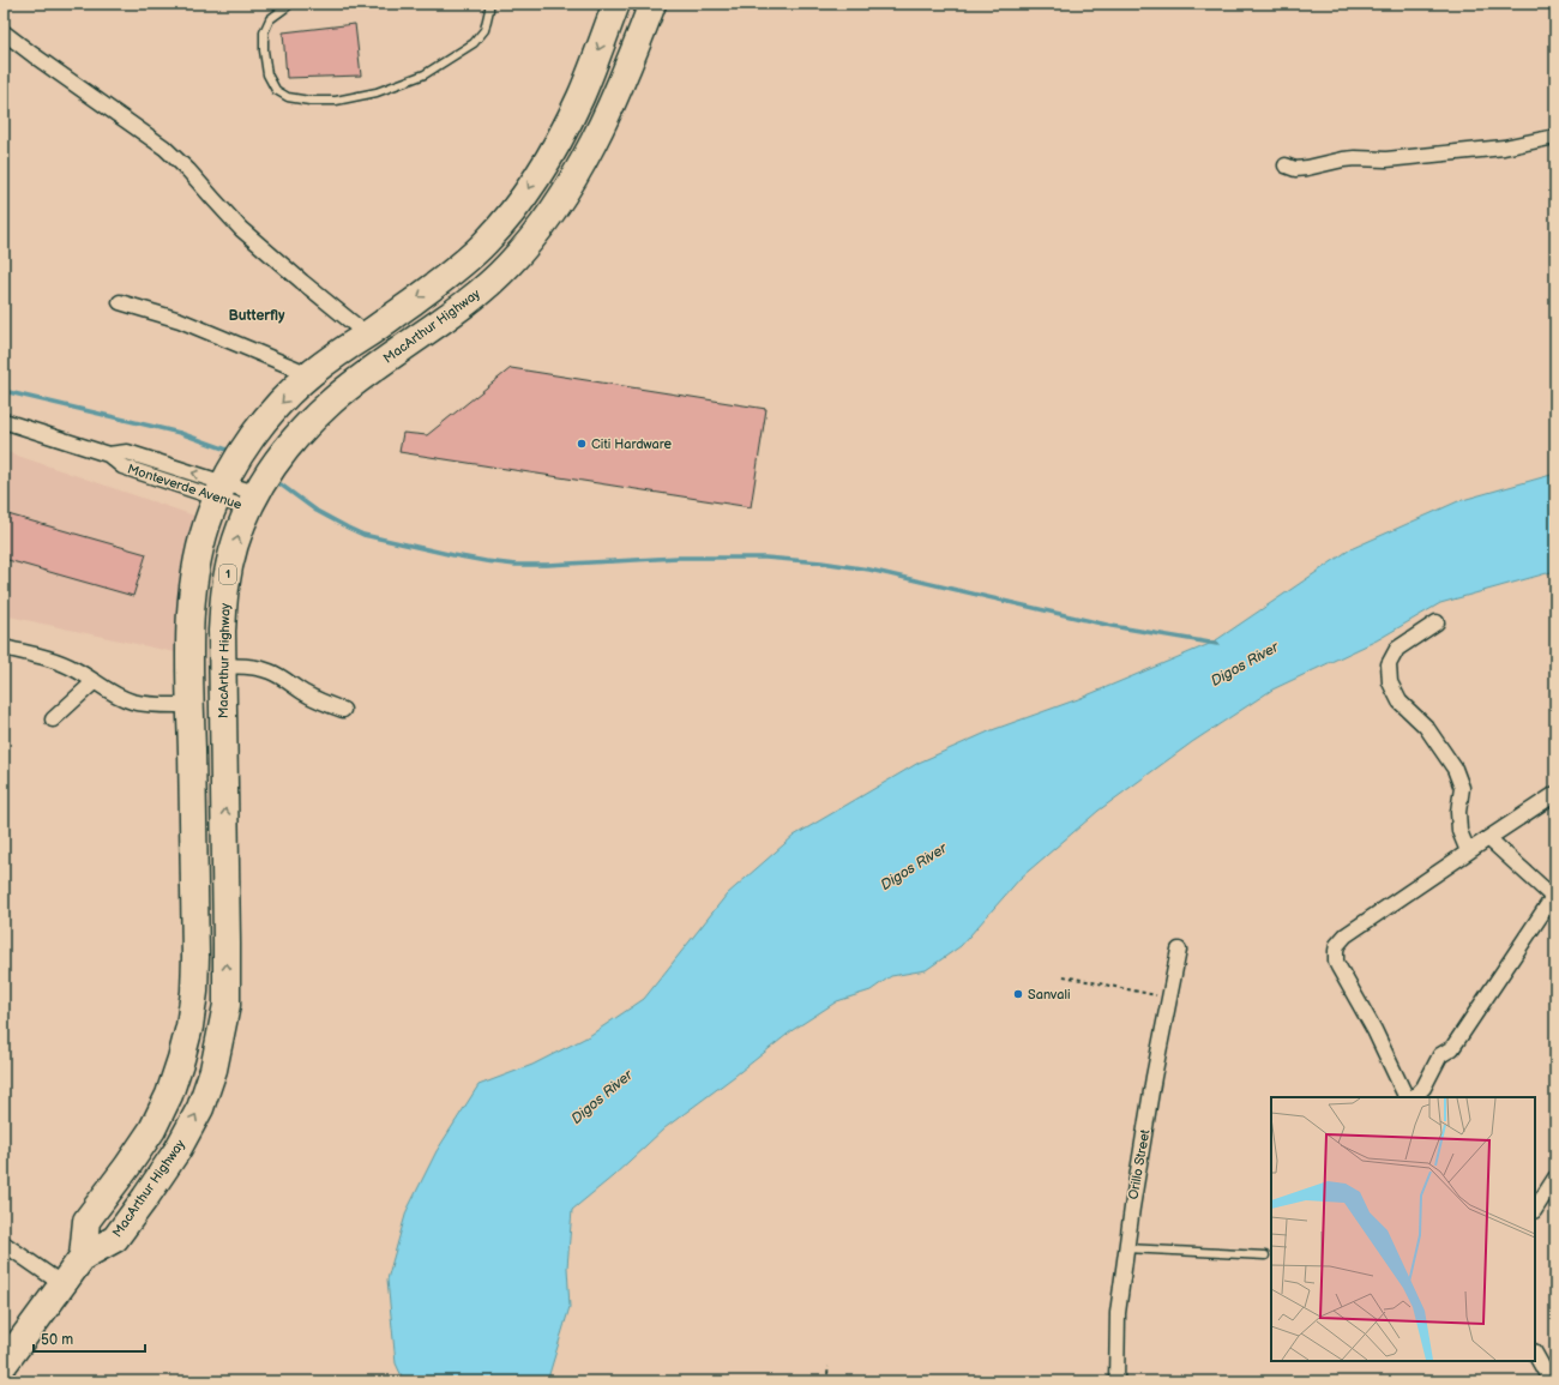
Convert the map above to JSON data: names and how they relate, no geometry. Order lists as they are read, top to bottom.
{
  "streets": {
    "highway": ["MacArthur Highway", "1"],
    "street": ["Monteverde Avenue", "Orillo Street"]
  },
  "crossings": [
    ["MacArthur Highway", "Monteverde Avenue"]
  ],
  "districts": ["Butterfly"],
  "water": ["Digos River"],
  "places": ["Citi Hardware", "Sanvali"],
  "scale_bar": "50 m"
}
